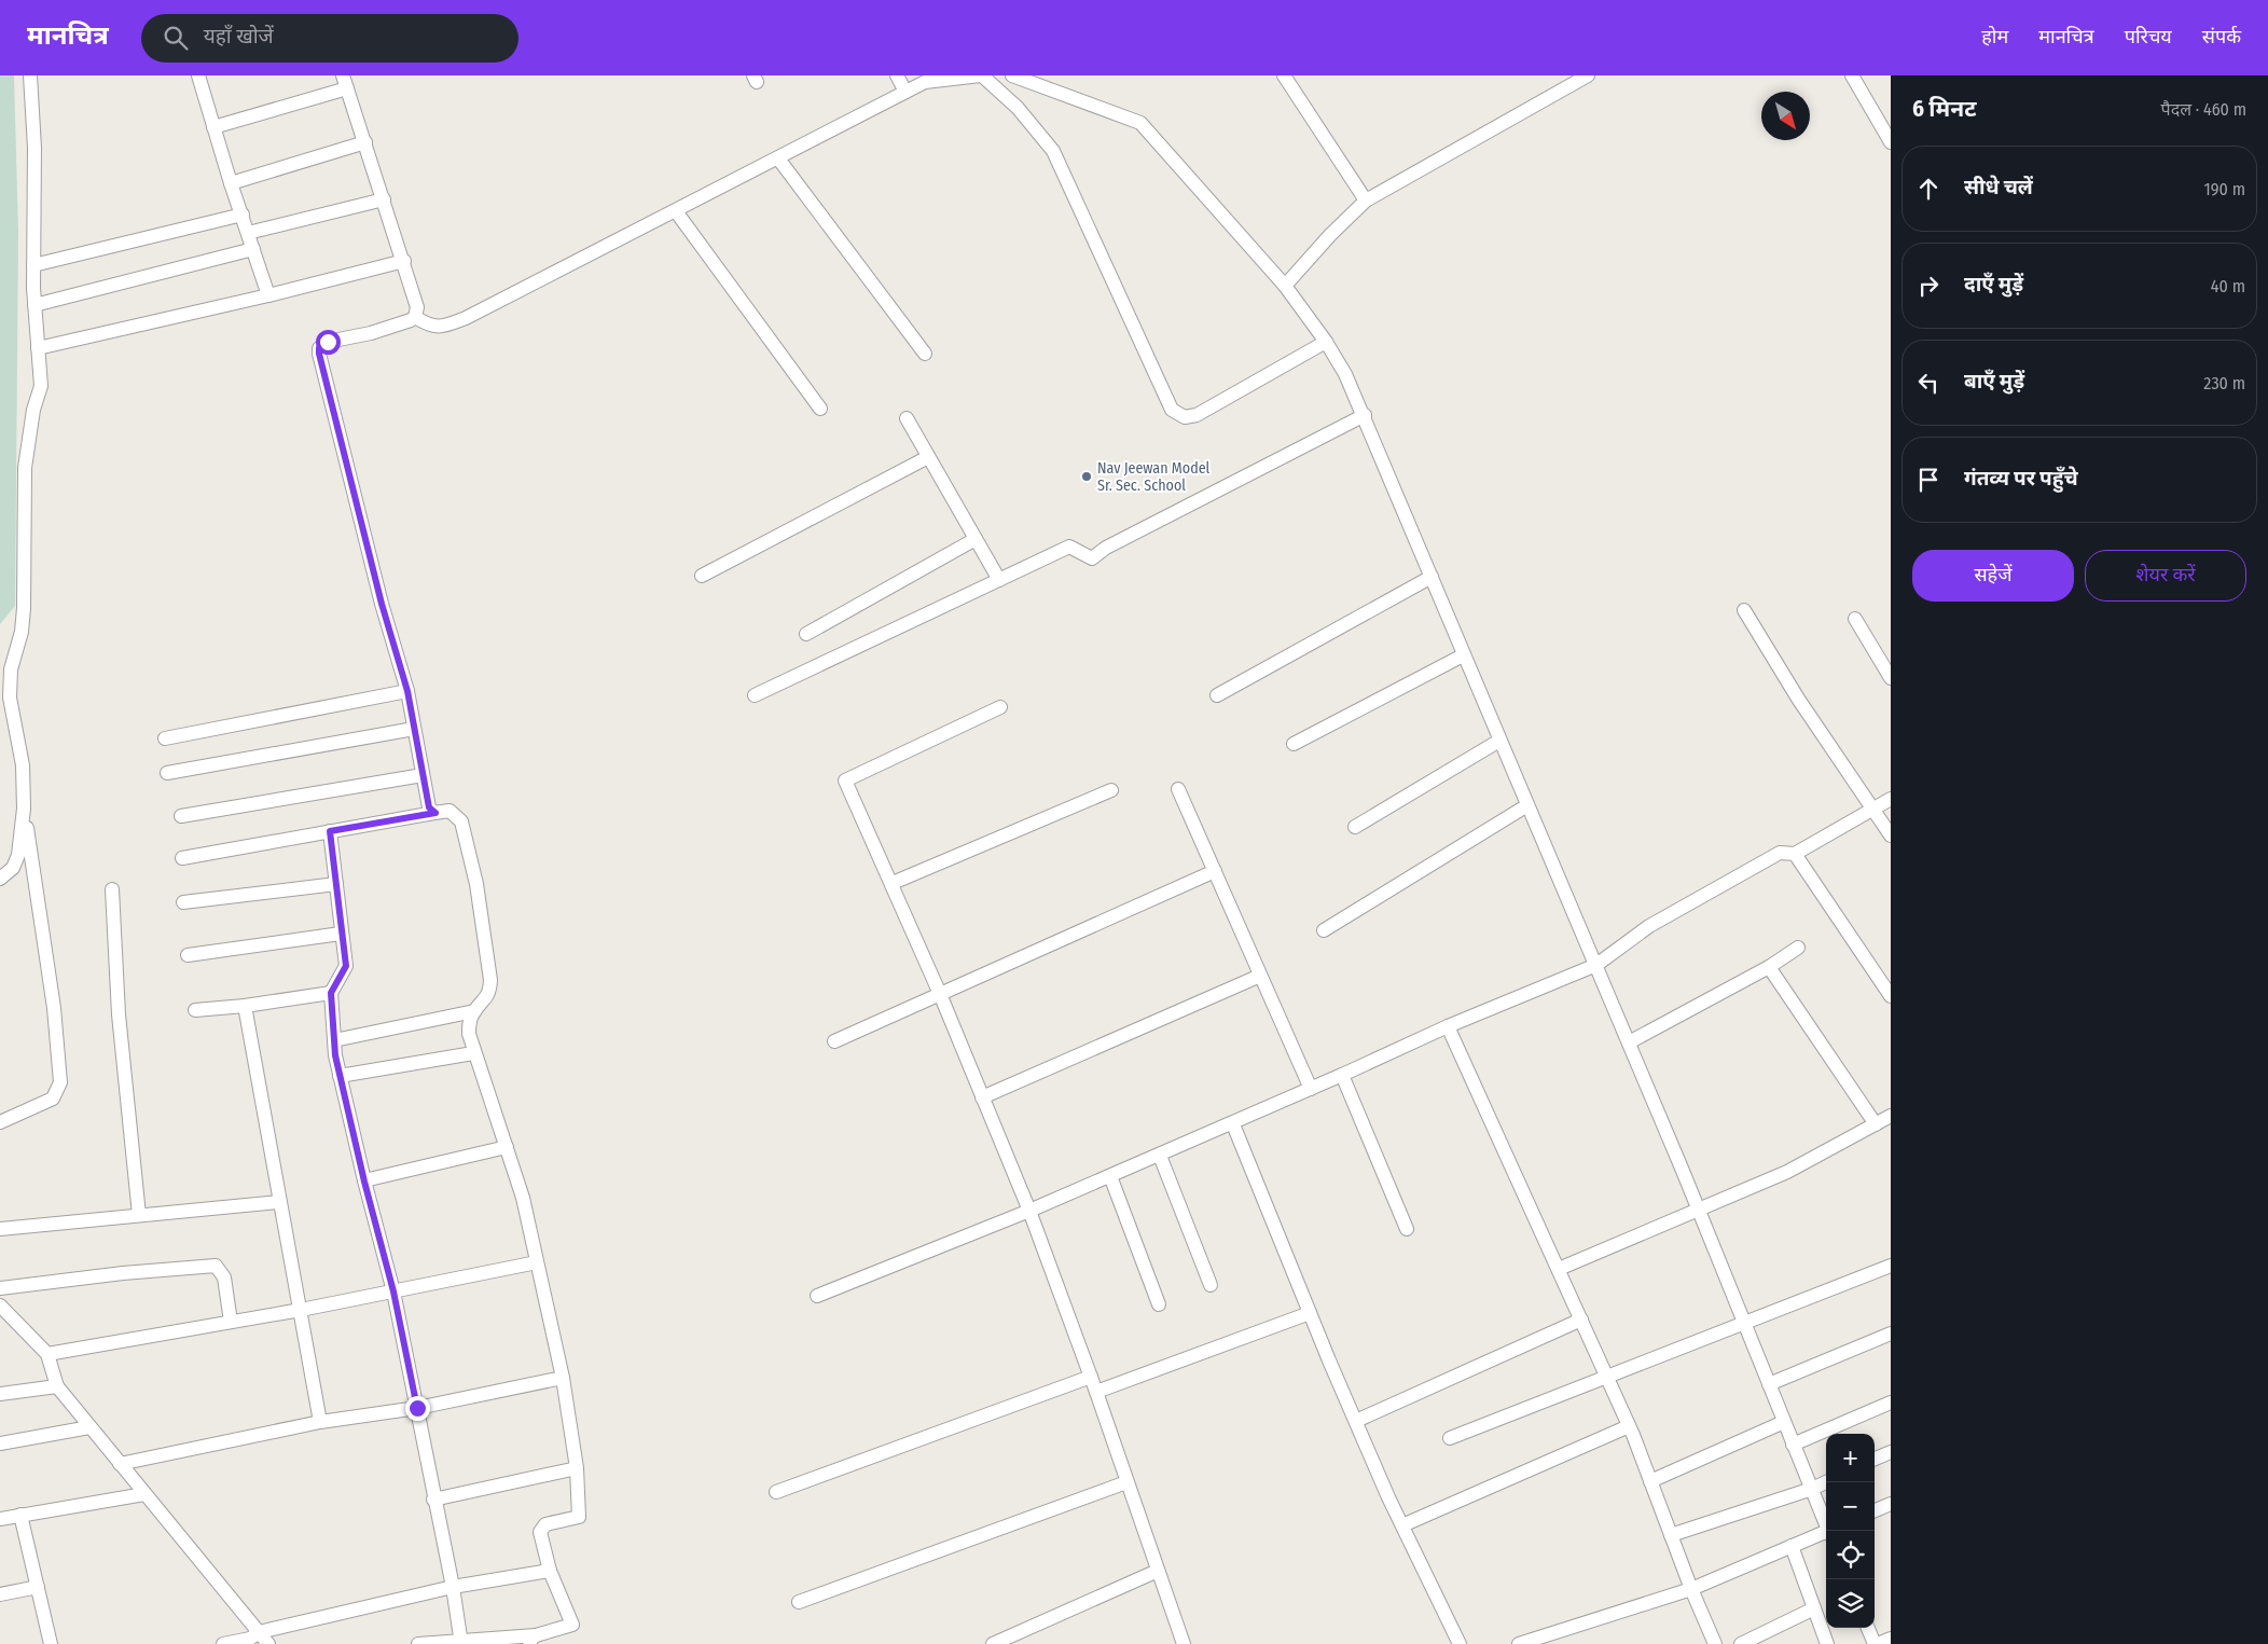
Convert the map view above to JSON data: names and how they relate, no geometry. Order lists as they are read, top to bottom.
{
  "places": ["Nav Jeewan Model Sr. Sec. School"],
  "north": "bottom right",
  "page": {
    "header": "मानचित्र",
    "search": "यहाँ खोजें",
    "nav": [
      "होम",
      "मानचित्र",
      "परिचय",
      "संपर्क"
    ],
    "heading": ["6 मिनट", "पैदल · 460 m"],
    "list": [
      ["सीधे चलें", "190 m"],
      ["दाएँ मुड़ें", "40 m"],
      ["बाएँ मुड़ें", "230 m"],
      "गंतव्य पर पहुँचे"
    ],
    "buttons": ["सहेजें", "शेयर करें"],
    "map_buttons": ["+", "−"]
  }
}
